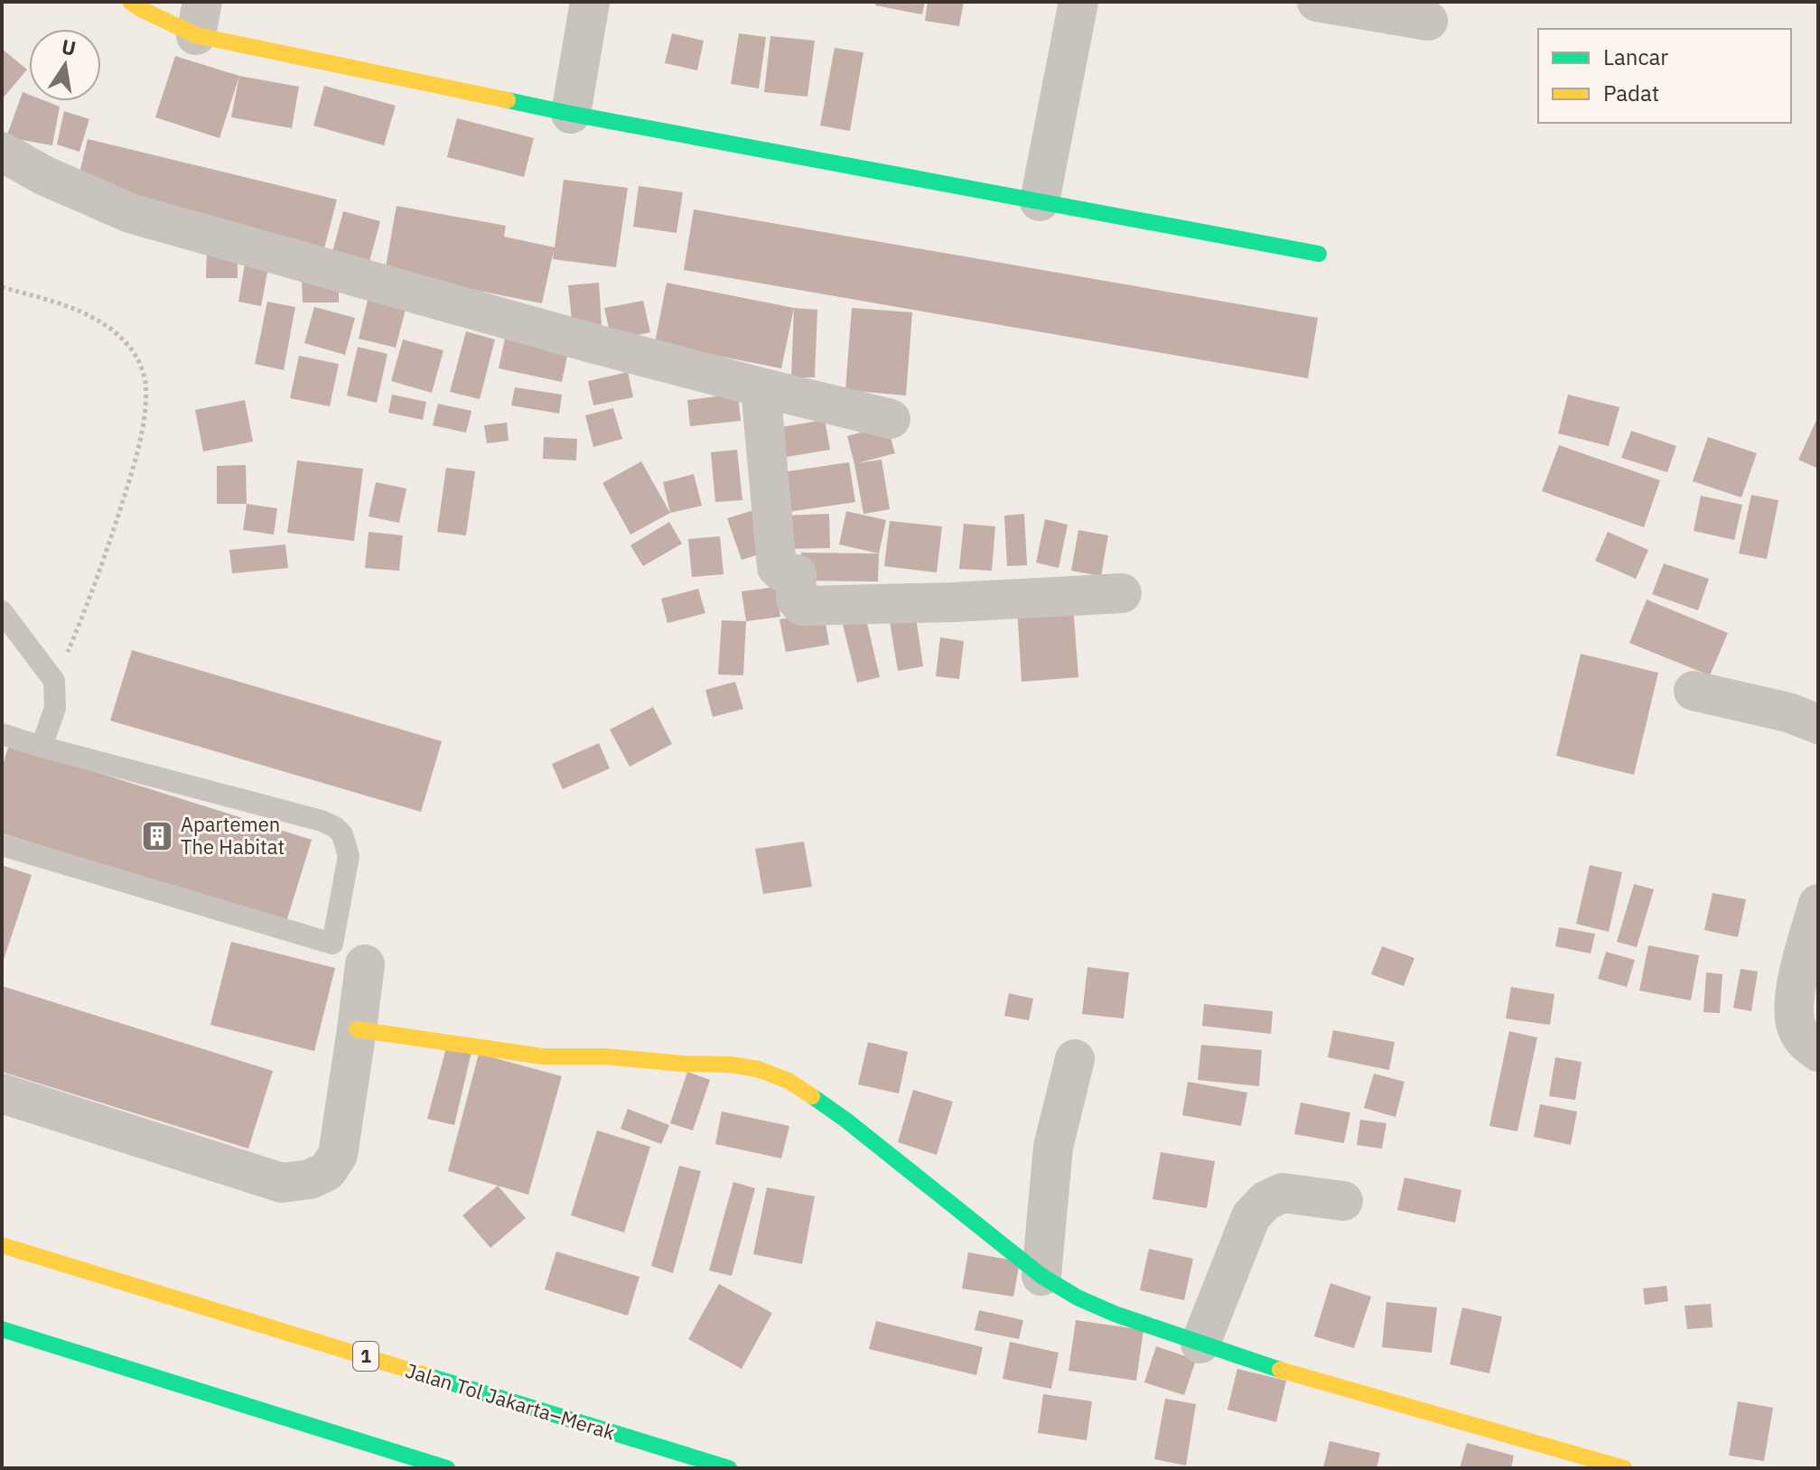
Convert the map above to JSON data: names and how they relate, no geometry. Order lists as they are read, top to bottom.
{
  "streets": {
    "main road": ["1", "Jalan Tol Jakarta–Merak"]
  },
  "places": {
    "building": ["Apartemen The Habitat"]
  },
  "legend": ["Lancar", "Padat"],
  "north": "top"
}
